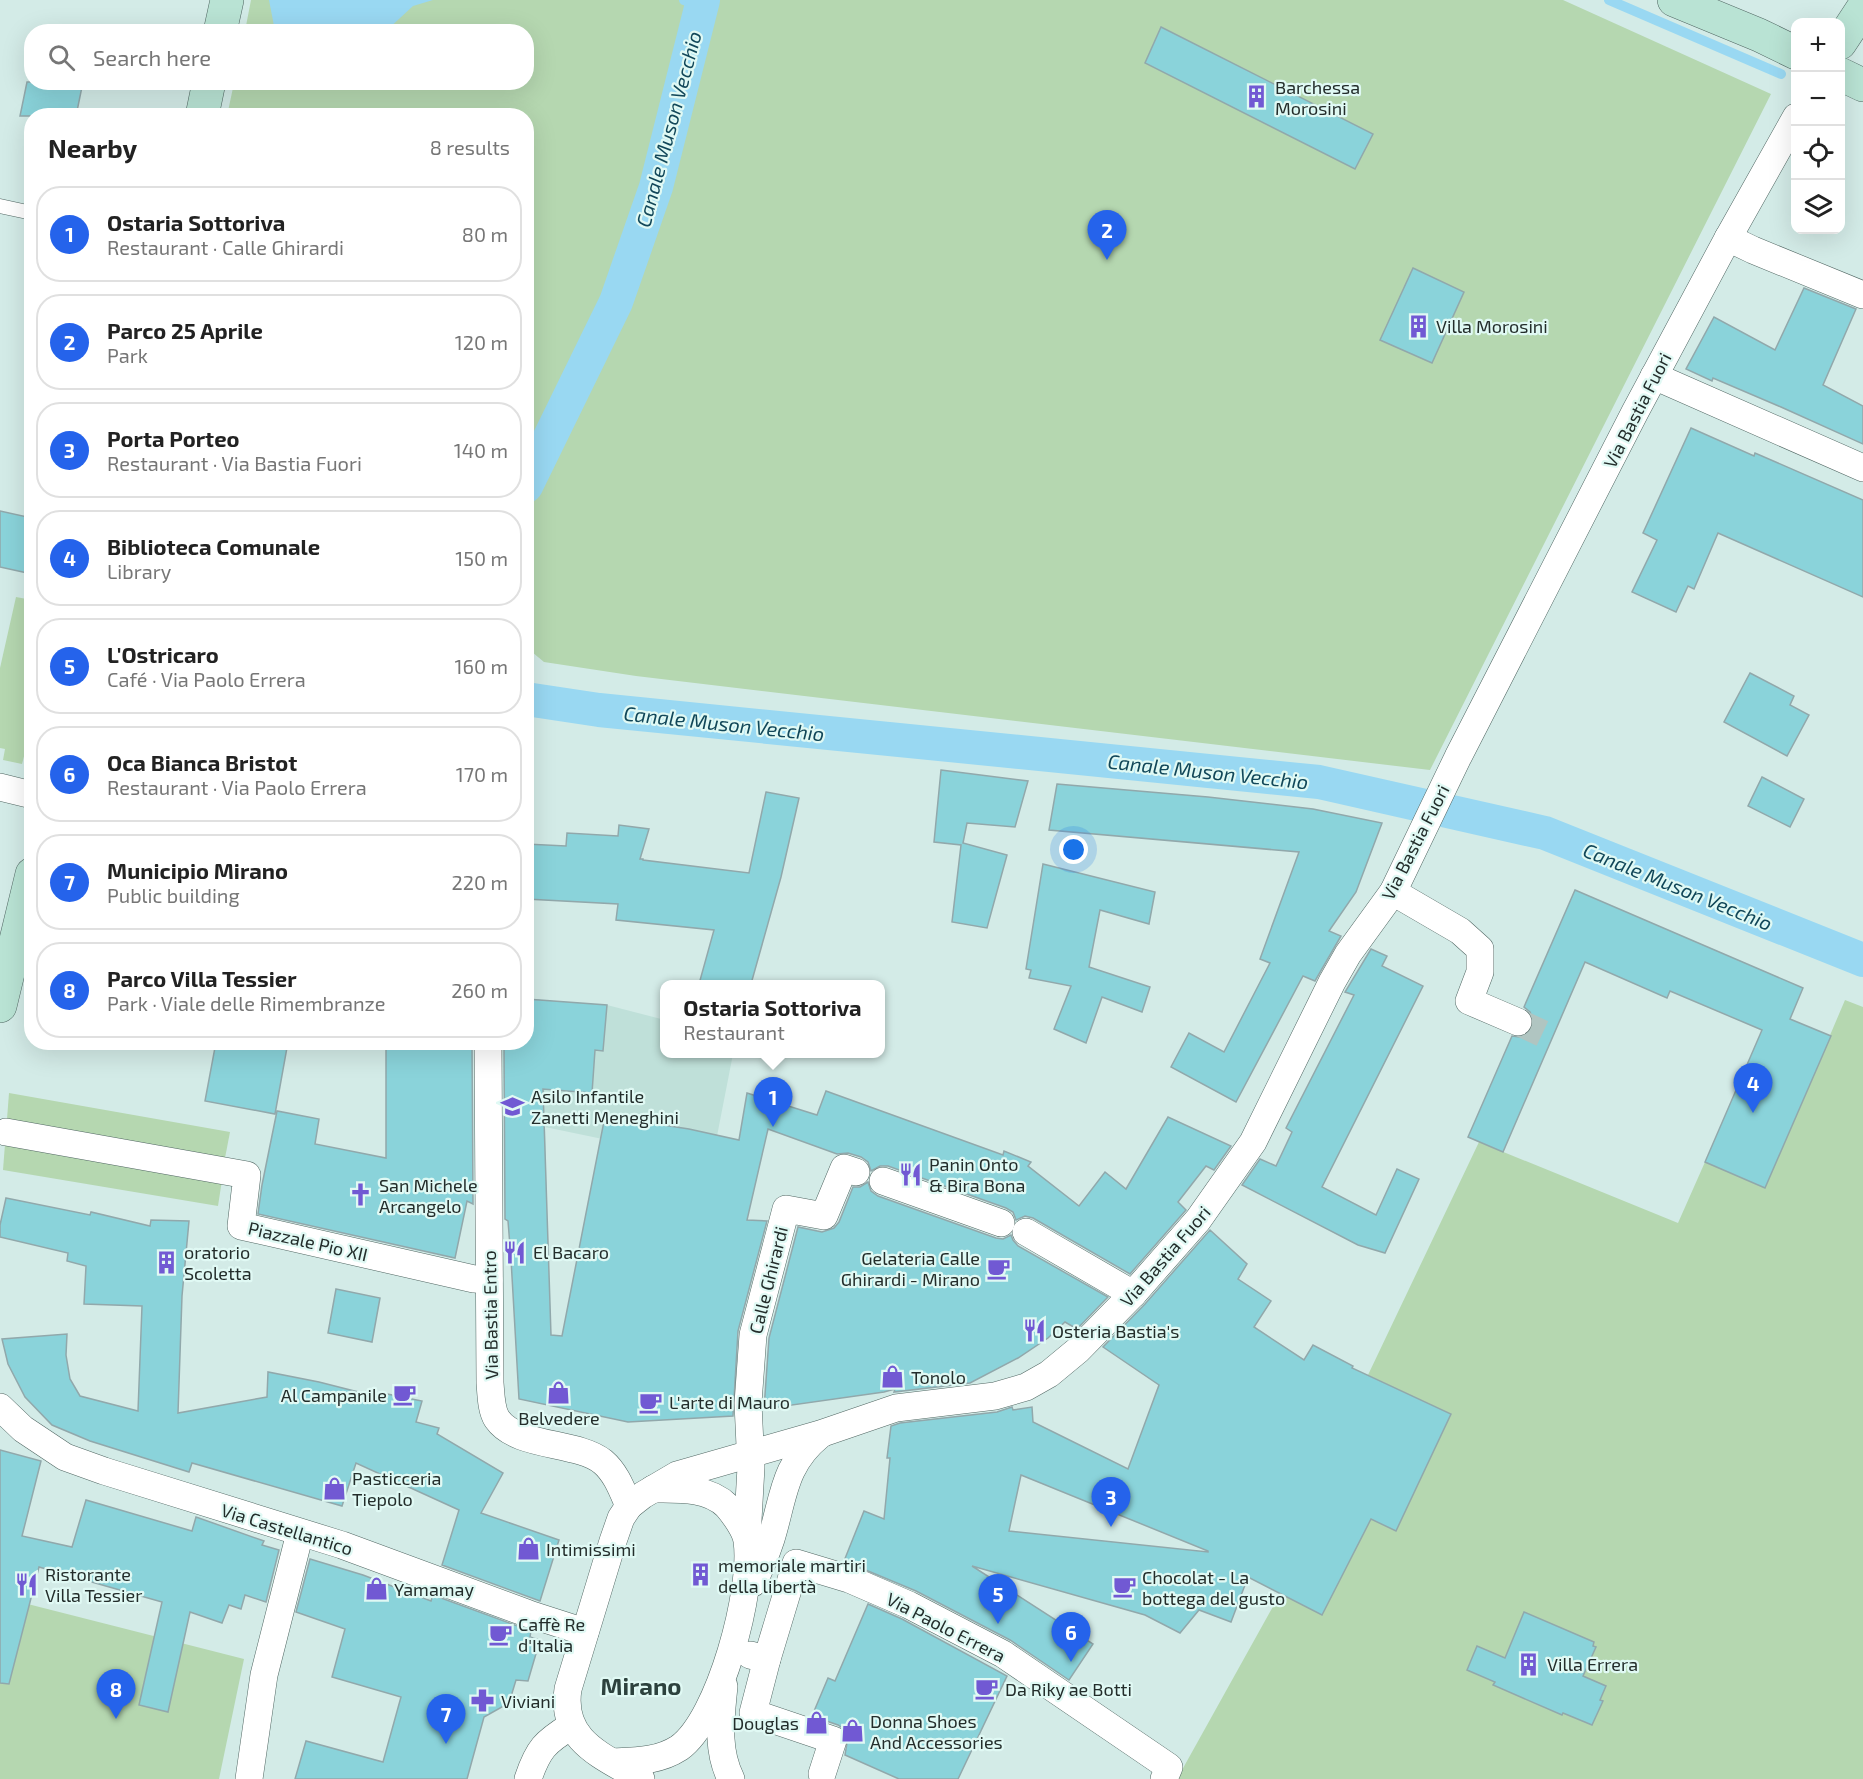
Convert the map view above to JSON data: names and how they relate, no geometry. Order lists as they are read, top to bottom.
{
  "streets": {
    "street": [
      "Via Bastia Fuori",
      "Piazzale Pio XII",
      "Calle Ghirardi",
      "Via Bastia Entro",
      "Via Castellantico",
      "Via Paolo Errera"
    ]
  },
  "crossings": [
    ["Via Bastia Fuori", "Calle Ghirardi"],
    ["Via Bastia Fuori", "Via Bastia Entro"],
    ["Piazzale Pio XII", "Via Bastia Entro"]
  ],
  "districts": ["Mirano"],
  "water": ["Canale Muson Vecchio"],
  "places": {
    "building": [
      "Barchessa Morosini",
      "Villa Morosini",
      "oratorio Scoletta",
      "memoriale martiri della libertà",
      "Villa Errera"
    ],
    "school or university": ["Asilo Infantile Zanetti Meneghini"],
    "restaurant": [
      "Panin Onto & Bira Bona",
      "El Bacaro",
      "Osteria Bastia's",
      "Ristorante Villa Tessier"
    ],
    "church": ["San Michele Arcangelo"],
    "cafe": [
      "Gelateria Calle Ghirardi - Mirano",
      "Al Campanile",
      "L'arte di Mauro",
      "Chocolat - La bottega del gusto",
      "Caffè Re d'Italia",
      "Da Riky ae Botti"
    ],
    "shop": [
      "Tonolo",
      "Belvedere",
      "Pasticceria Tiepolo",
      "Intimissimi",
      "Yamamay",
      "Douglas",
      "Donna Shoes And Accessories"
    ],
    "pharmacy": ["Viviani"]
  },
  "page": {
    "map_buttons": ["+", "−"],
    "search": "Search here",
    "heading": ["Nearby", "8 results"],
    "list": [
      {
        "mark": "1",
        "name": "Ostaria Sottoriva",
        "note": "Restaurant · Calle Ghirardi",
        "value": "80 m"
      },
      {
        "mark": "2",
        "name": "Parco 25 Aprile",
        "note": "Park",
        "value": "120 m"
      },
      {
        "mark": "3",
        "name": "Porta Porteo",
        "note": "Restaurant · Via Bastia Fuori",
        "value": "140 m"
      },
      {
        "mark": "4",
        "name": "Biblioteca Comunale",
        "note": "Library",
        "value": "150 m"
      },
      {
        "mark": "5",
        "name": "L'Ostricaro",
        "note": "Café · Via Paolo Errera",
        "value": "160 m"
      },
      {
        "mark": "6",
        "name": "Oca Bianca Bristot",
        "note": "Restaurant · Via Paolo Errera",
        "value": "170 m"
      },
      {
        "mark": "7",
        "name": "Municipio Mirano",
        "note": "Public building",
        "value": "220 m"
      },
      {
        "mark": "8",
        "name": "Parco Villa Tessier",
        "note": "Park · Viale delle Rimembranze",
        "value": "260 m"
      }
    ],
    "pins": [
      "2",
      "4",
      "1",
      "3",
      "5",
      "6",
      "8",
      "7"
    ],
    "popup": ["Ostaria Sottoriva", "Restaurant"]
  }
}
